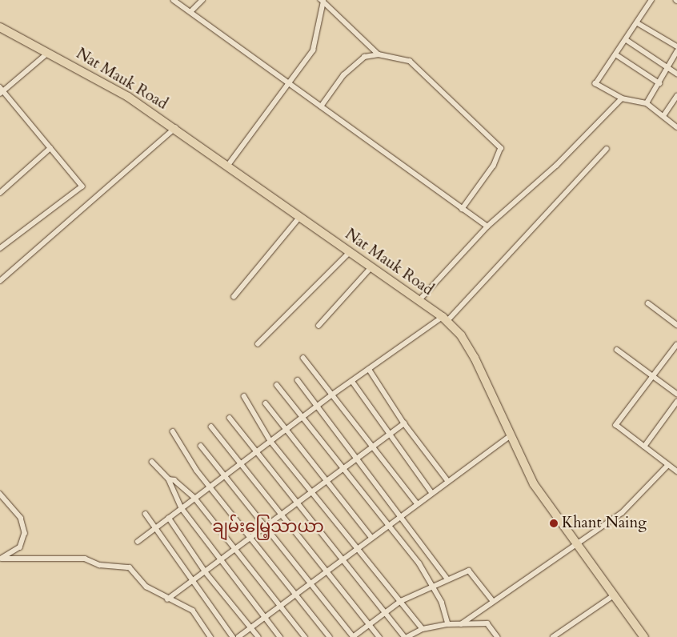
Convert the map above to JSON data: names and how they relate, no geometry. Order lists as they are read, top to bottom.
{
  "streets": {
    "highway": ["Nat Mauk Road"]
  },
  "districts": ["ချမ်းမြေ့သာယာ"],
  "places": ["Khant Naing"]
}
